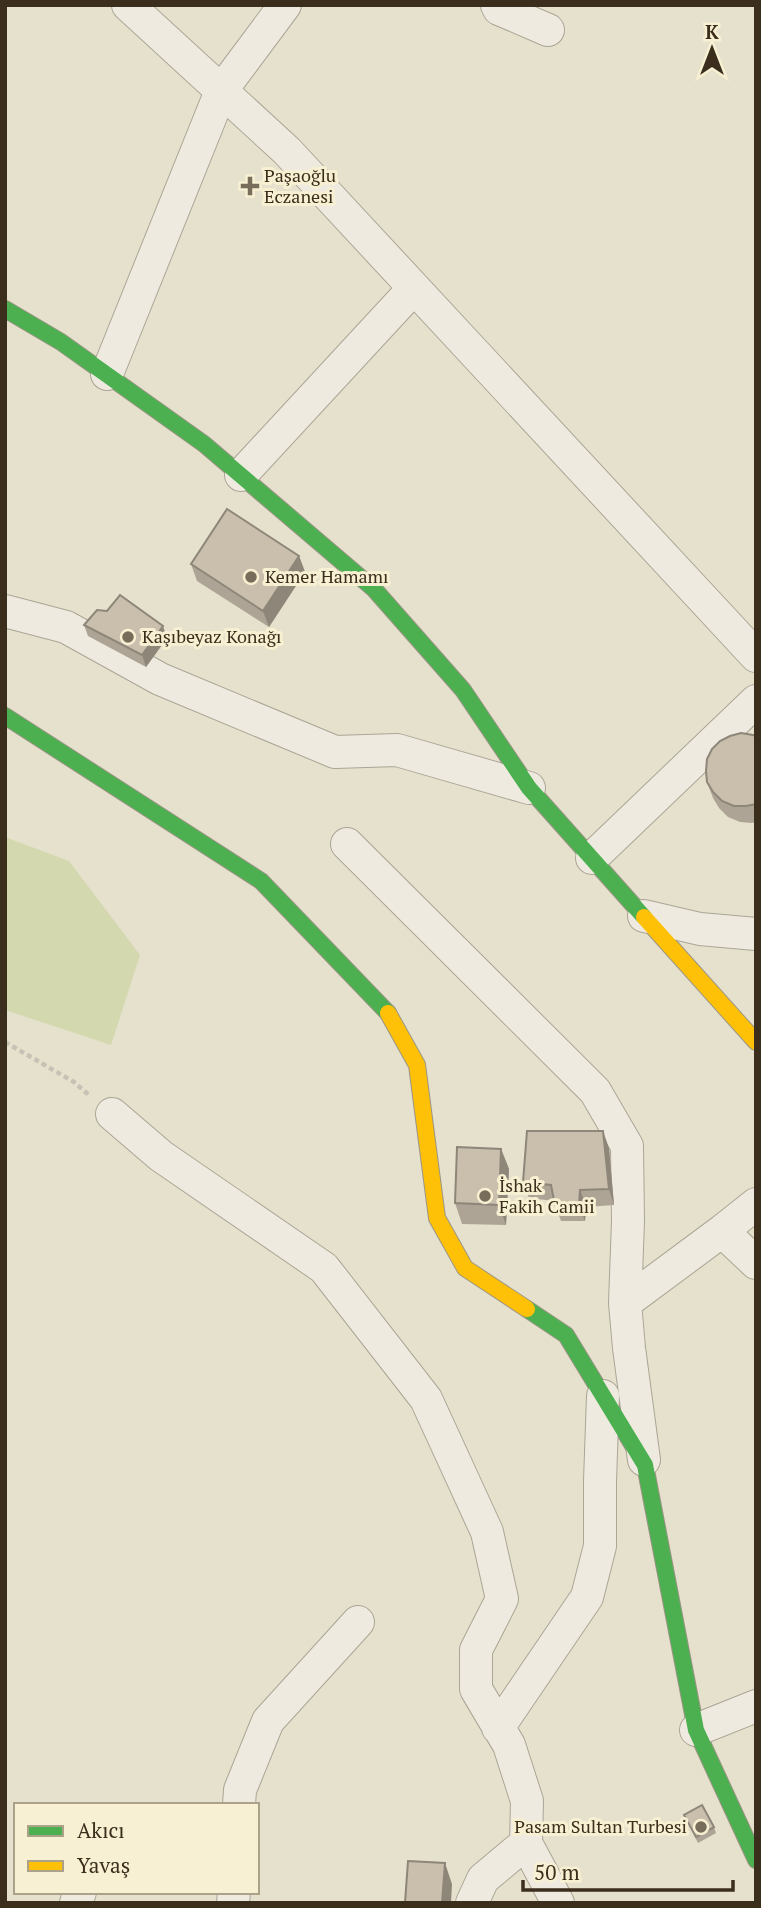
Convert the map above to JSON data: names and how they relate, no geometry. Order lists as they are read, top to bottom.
{
  "places": {
    "health": ["Paşaoğlu Eczanesi"],
    "other": [
      "Kemer Hamamı",
      "Kaşıbeyaz Konağı",
      "İshak Fakih Camii",
      "Pasam Sultan Turbesi"
    ]
  },
  "legend": ["Akıcı", "Yavaş"],
  "scale_bar": "50 m",
  "north": "top"
}
